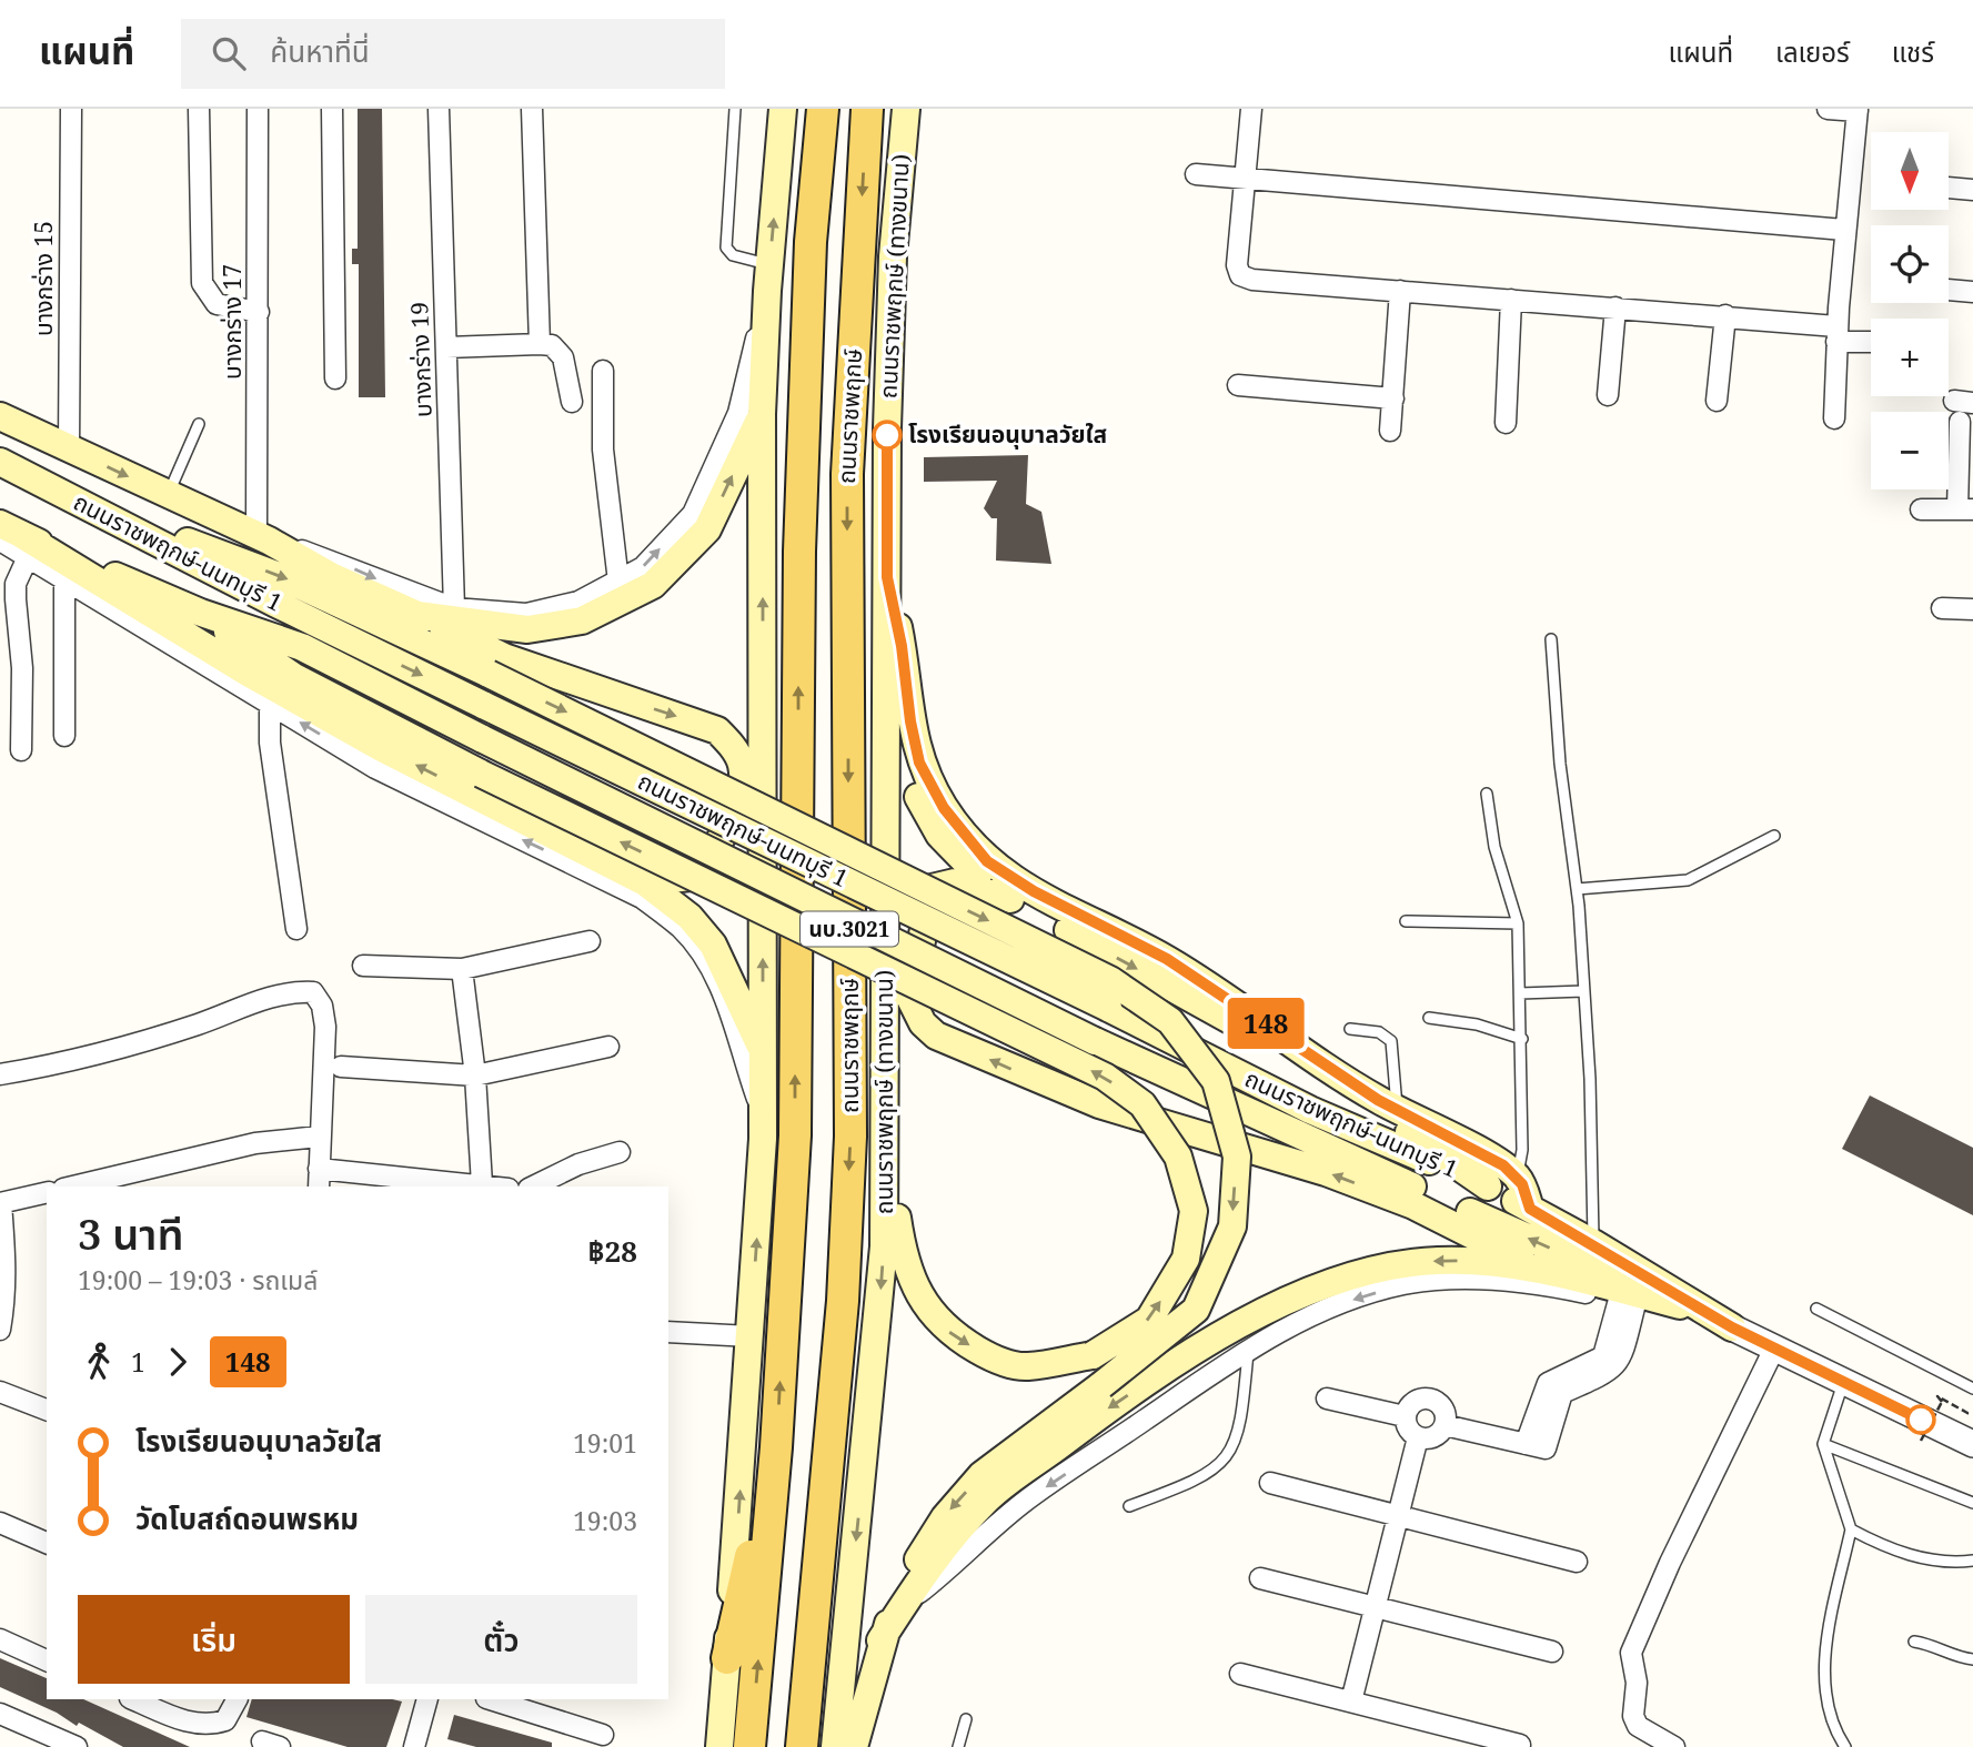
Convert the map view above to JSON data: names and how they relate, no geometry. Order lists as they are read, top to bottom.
{
  "streets": {
    "main road": [
      "ถนนราชพฤกษ์ (ทางขนาน)",
      "ถนนราชพฤกษ์",
      "ถนนราชพฤกษ์-นนทบุรี 1",
      "นบ.3021"
    ],
    "street": ["บางกร่าง 15", "บางกร่าง 17", "บางกร่าง 19"]
  },
  "places": ["โรงเรียนอนุบาลวัยใส"],
  "lines": ["bus line 148"],
  "north": "bottom",
  "page": {
    "header": "แผนที่",
    "search": "ค้นหาที่นี่",
    "nav": ["แผนที่", "เลเยอร์", "แชร์"],
    "on_map": "148",
    "map_buttons": ["+", "−"],
    "heading": ["3 นาที", "19:00 – 19:03 · รถเมล์", "฿28"],
    "legs": ["1", "148"],
    "list": [
      {
        "name": "โรงเรียนอนุบาลวัยใส",
        "value": "19:01"
      },
      {
        "name": "วัดโบสถ์ดอนพรหม",
        "value": "19:03"
      }
    ],
    "buttons": ["เริ่ม", "ตั๋ว"]
  }
}
